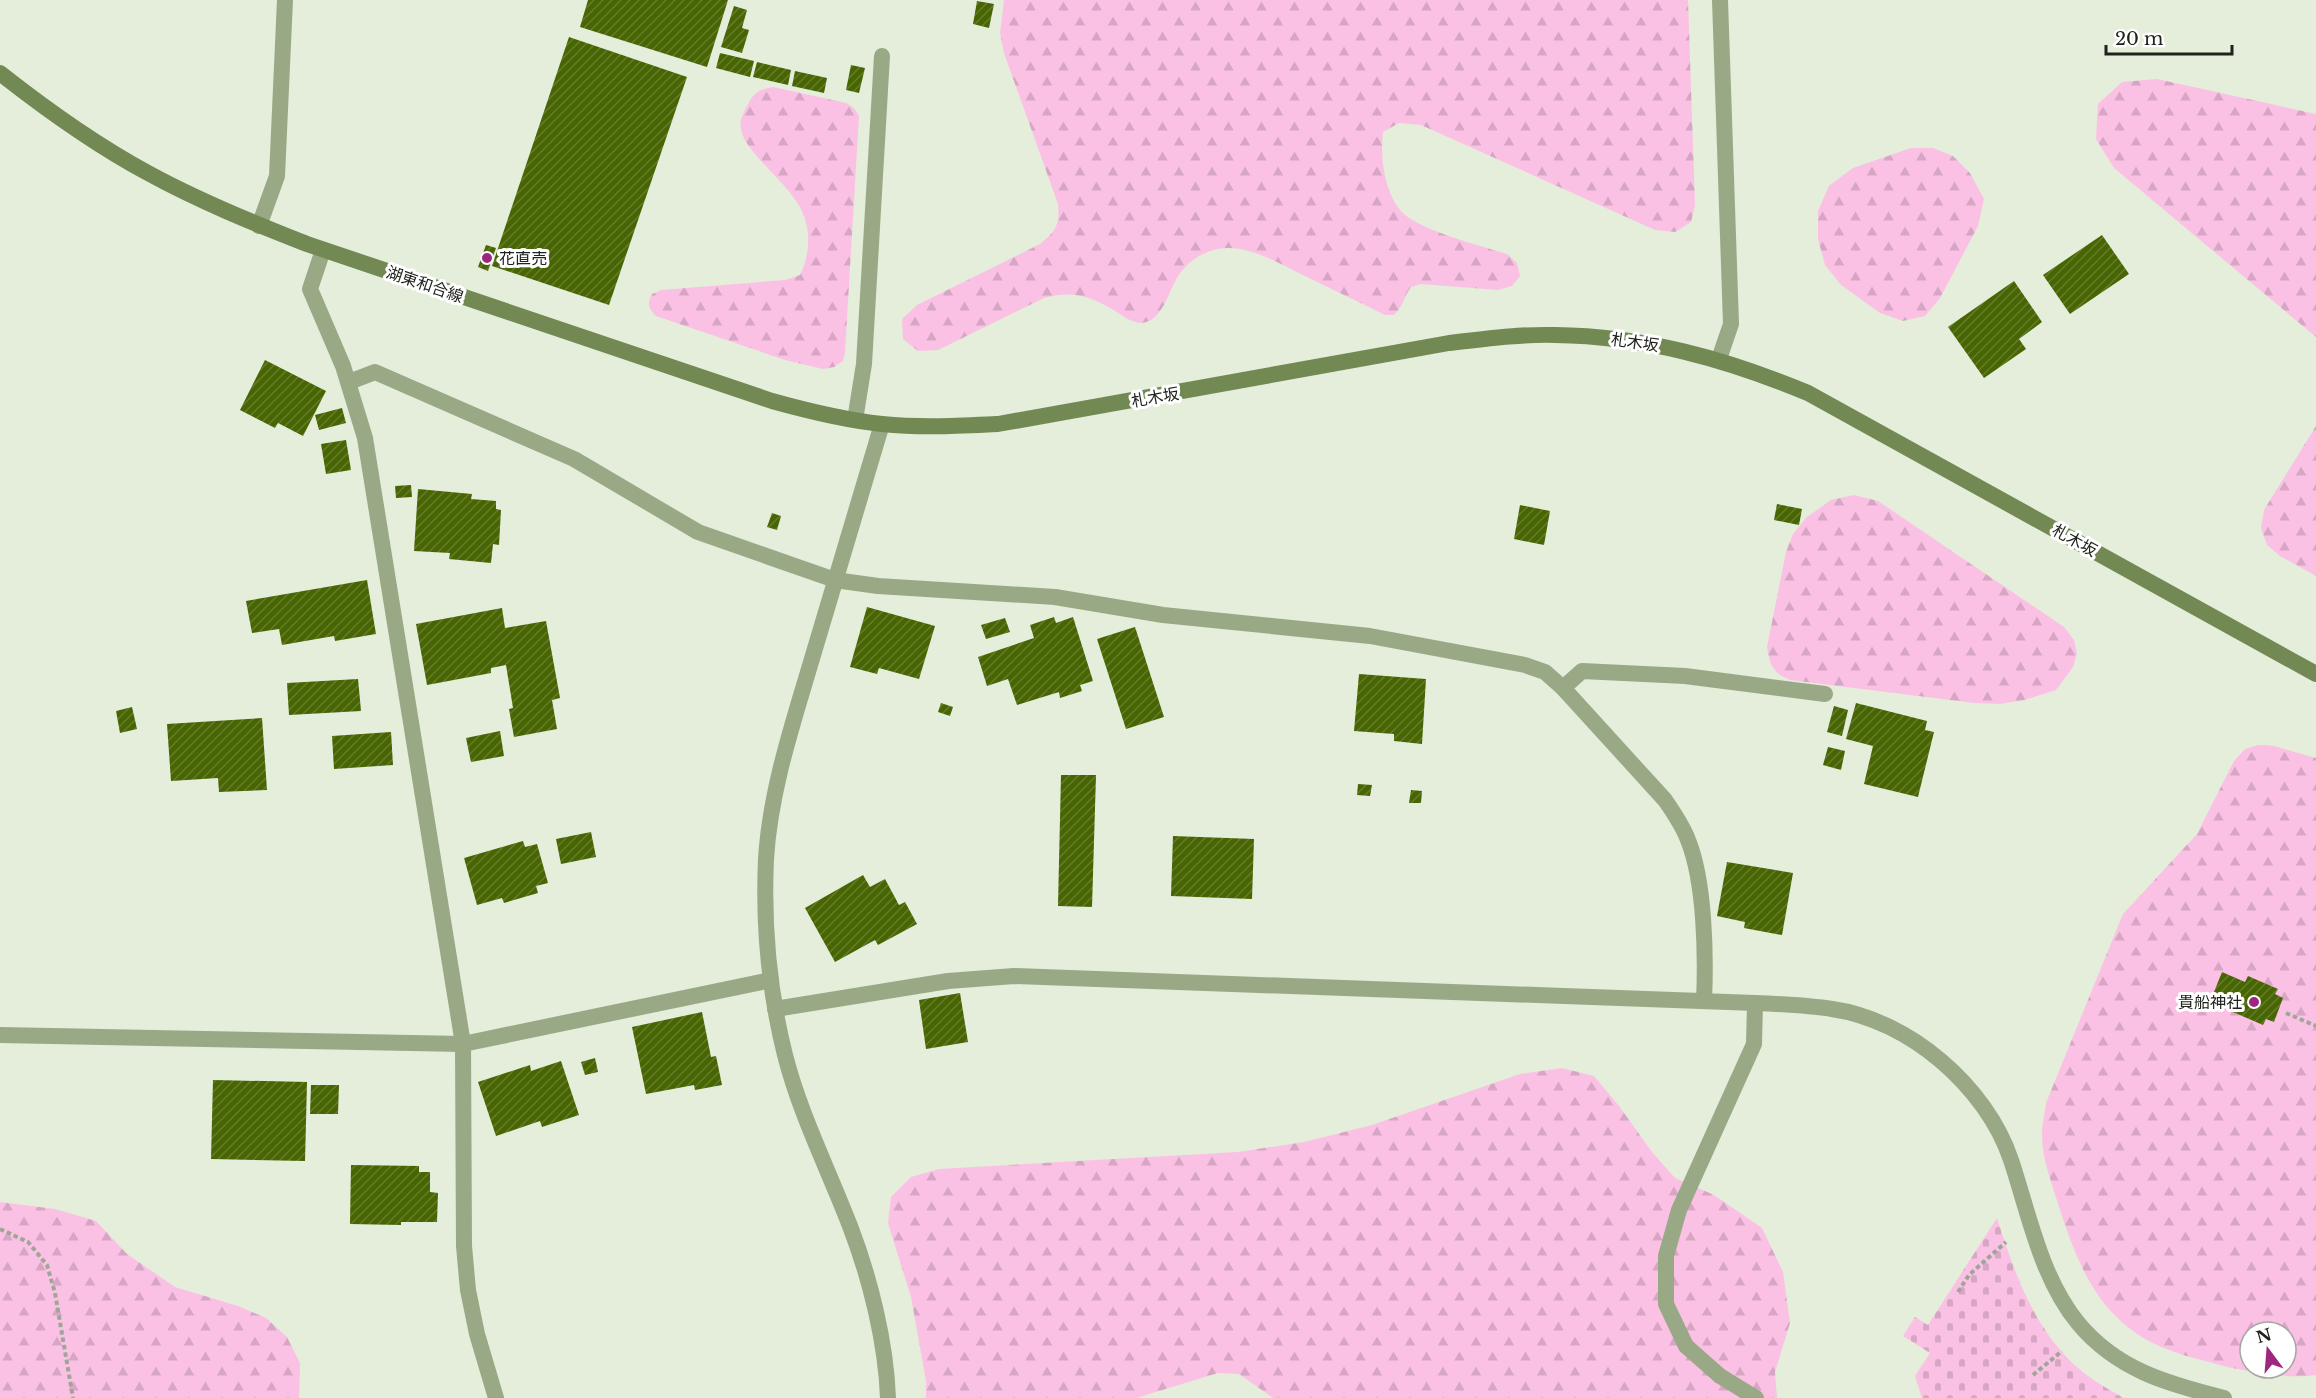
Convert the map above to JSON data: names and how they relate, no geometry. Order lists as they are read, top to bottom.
{
  "streets": {
    "main road": ["湖東和合線", "札木坂"]
  },
  "crossings": [
    ["湖東和合線", "札木坂"]
  ],
  "places": ["花直売", "貴船神社"],
  "scale_bar": "20 m",
  "north": "top"
}
